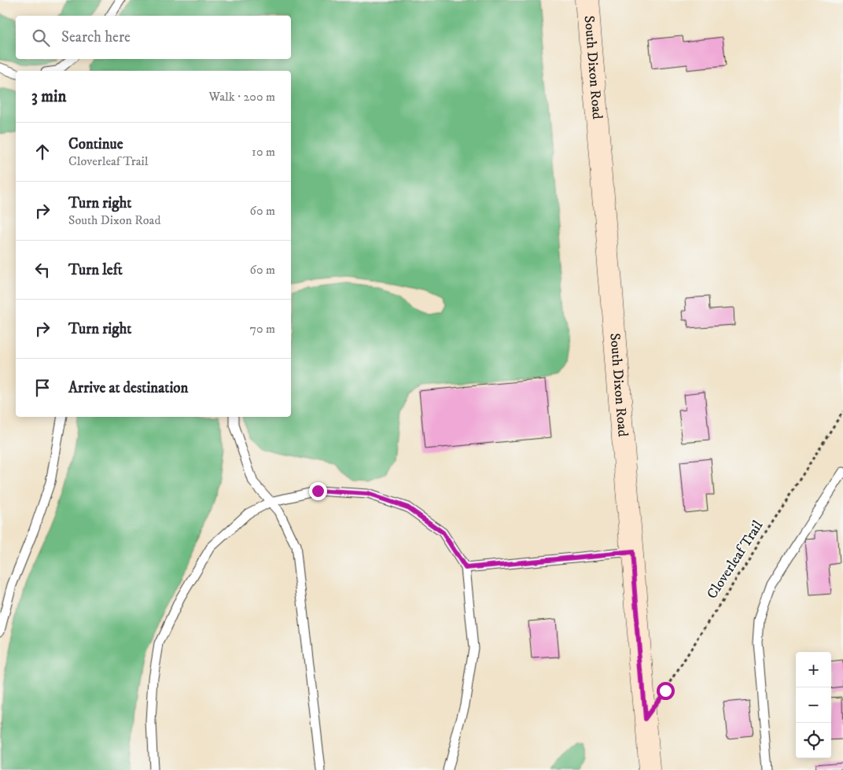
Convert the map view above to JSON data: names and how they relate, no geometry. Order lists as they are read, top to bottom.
{
  "streets": {
    "main road": ["South Dixon Road"],
    "path": ["Cloverleaf Trail"]
  },
  "crossings": [
    ["South Dixon Road", "Cloverleaf Trail"]
  ],
  "page": {
    "search": "Search here",
    "heading": ["3 min", "Walk · 200 m"],
    "list": [
      ["Continue", "Cloverleaf Trail", "10 m"],
      ["Turn right", "South Dixon Road", "60 m"],
      ["Turn left", "60 m"],
      ["Turn right", "70 m"],
      "Arrive at destination"
    ],
    "map_buttons": ["+", "−"]
  }
}
